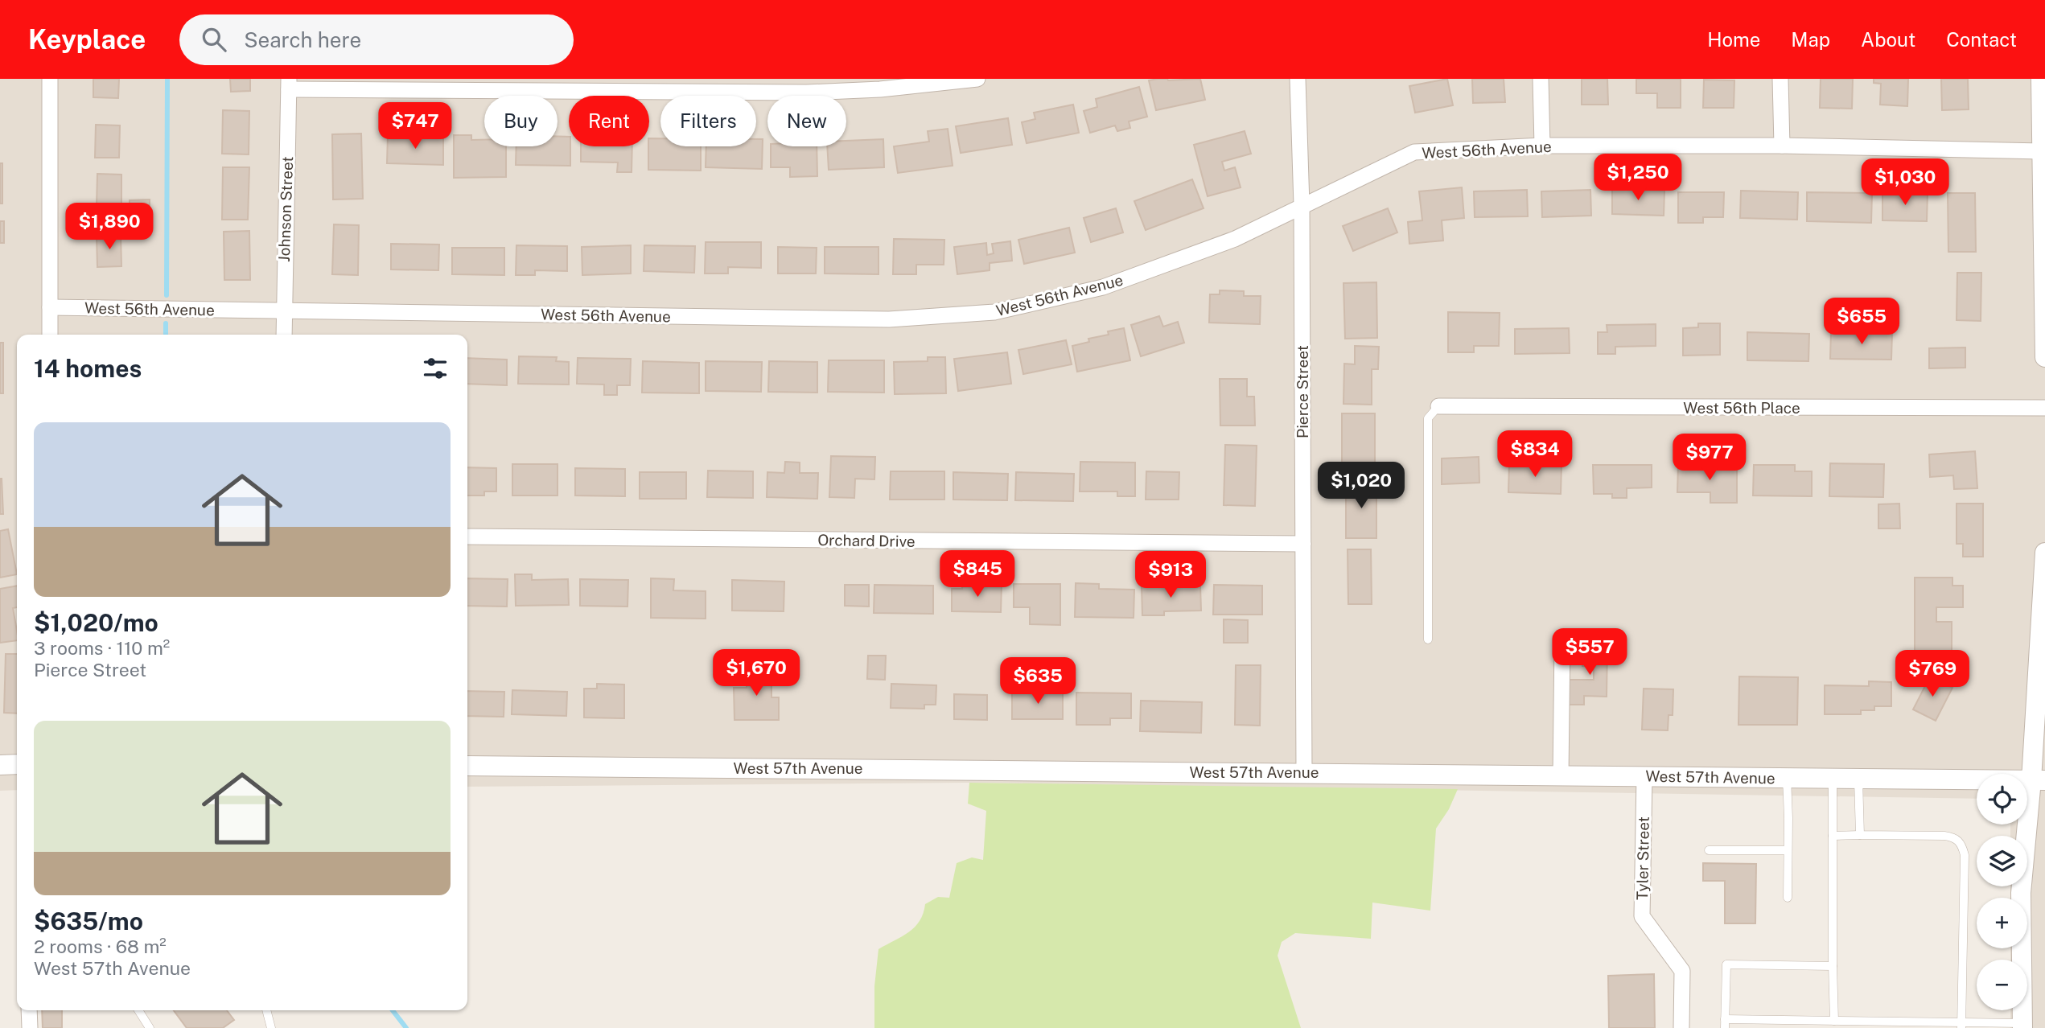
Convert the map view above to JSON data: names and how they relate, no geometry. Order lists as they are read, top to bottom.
{
  "streets": {
    "street": [
      "West 56th Avenue",
      "Johnson Street",
      "Pierce Street",
      "West 56th Place",
      "Orchard Drive",
      "West 57th Avenue",
      "Tyler Street"
    ]
  },
  "crossings": [
    ["West 56th Avenue", "Johnson Street"],
    ["West 56th Avenue", "Pierce Street"],
    ["Pierce Street", "Orchard Drive"],
    ["Pierce Street", "West 57th Avenue"],
    ["West 57th Avenue", "Tyler Street"]
  ],
  "page": {
    "header": "Keyplace",
    "search": "Search here",
    "nav": [
      "Home",
      "Map",
      "About",
      "Contact"
    ],
    "chip": [
      "Buy",
      "Rent",
      "Filters",
      "New"
    ],
    "price": [
      "$747",
      "$1,250",
      "$1,030",
      "$1,890",
      "$655",
      "$834",
      "$977",
      "$1,020",
      "$845",
      "$913",
      "$557",
      "$1,670",
      "$769",
      "$635"
    ],
    "heading": "14 homes",
    "list": [
      {
        "name": "$1,020/mo",
        "note": "3 rooms · 110 m² · Pierce Street"
      },
      {
        "name": "$635/mo",
        "note": "2 rooms · 68 m² · West 57th Avenue"
      }
    ],
    "map_buttons": ["+", "−"]
  }
}
